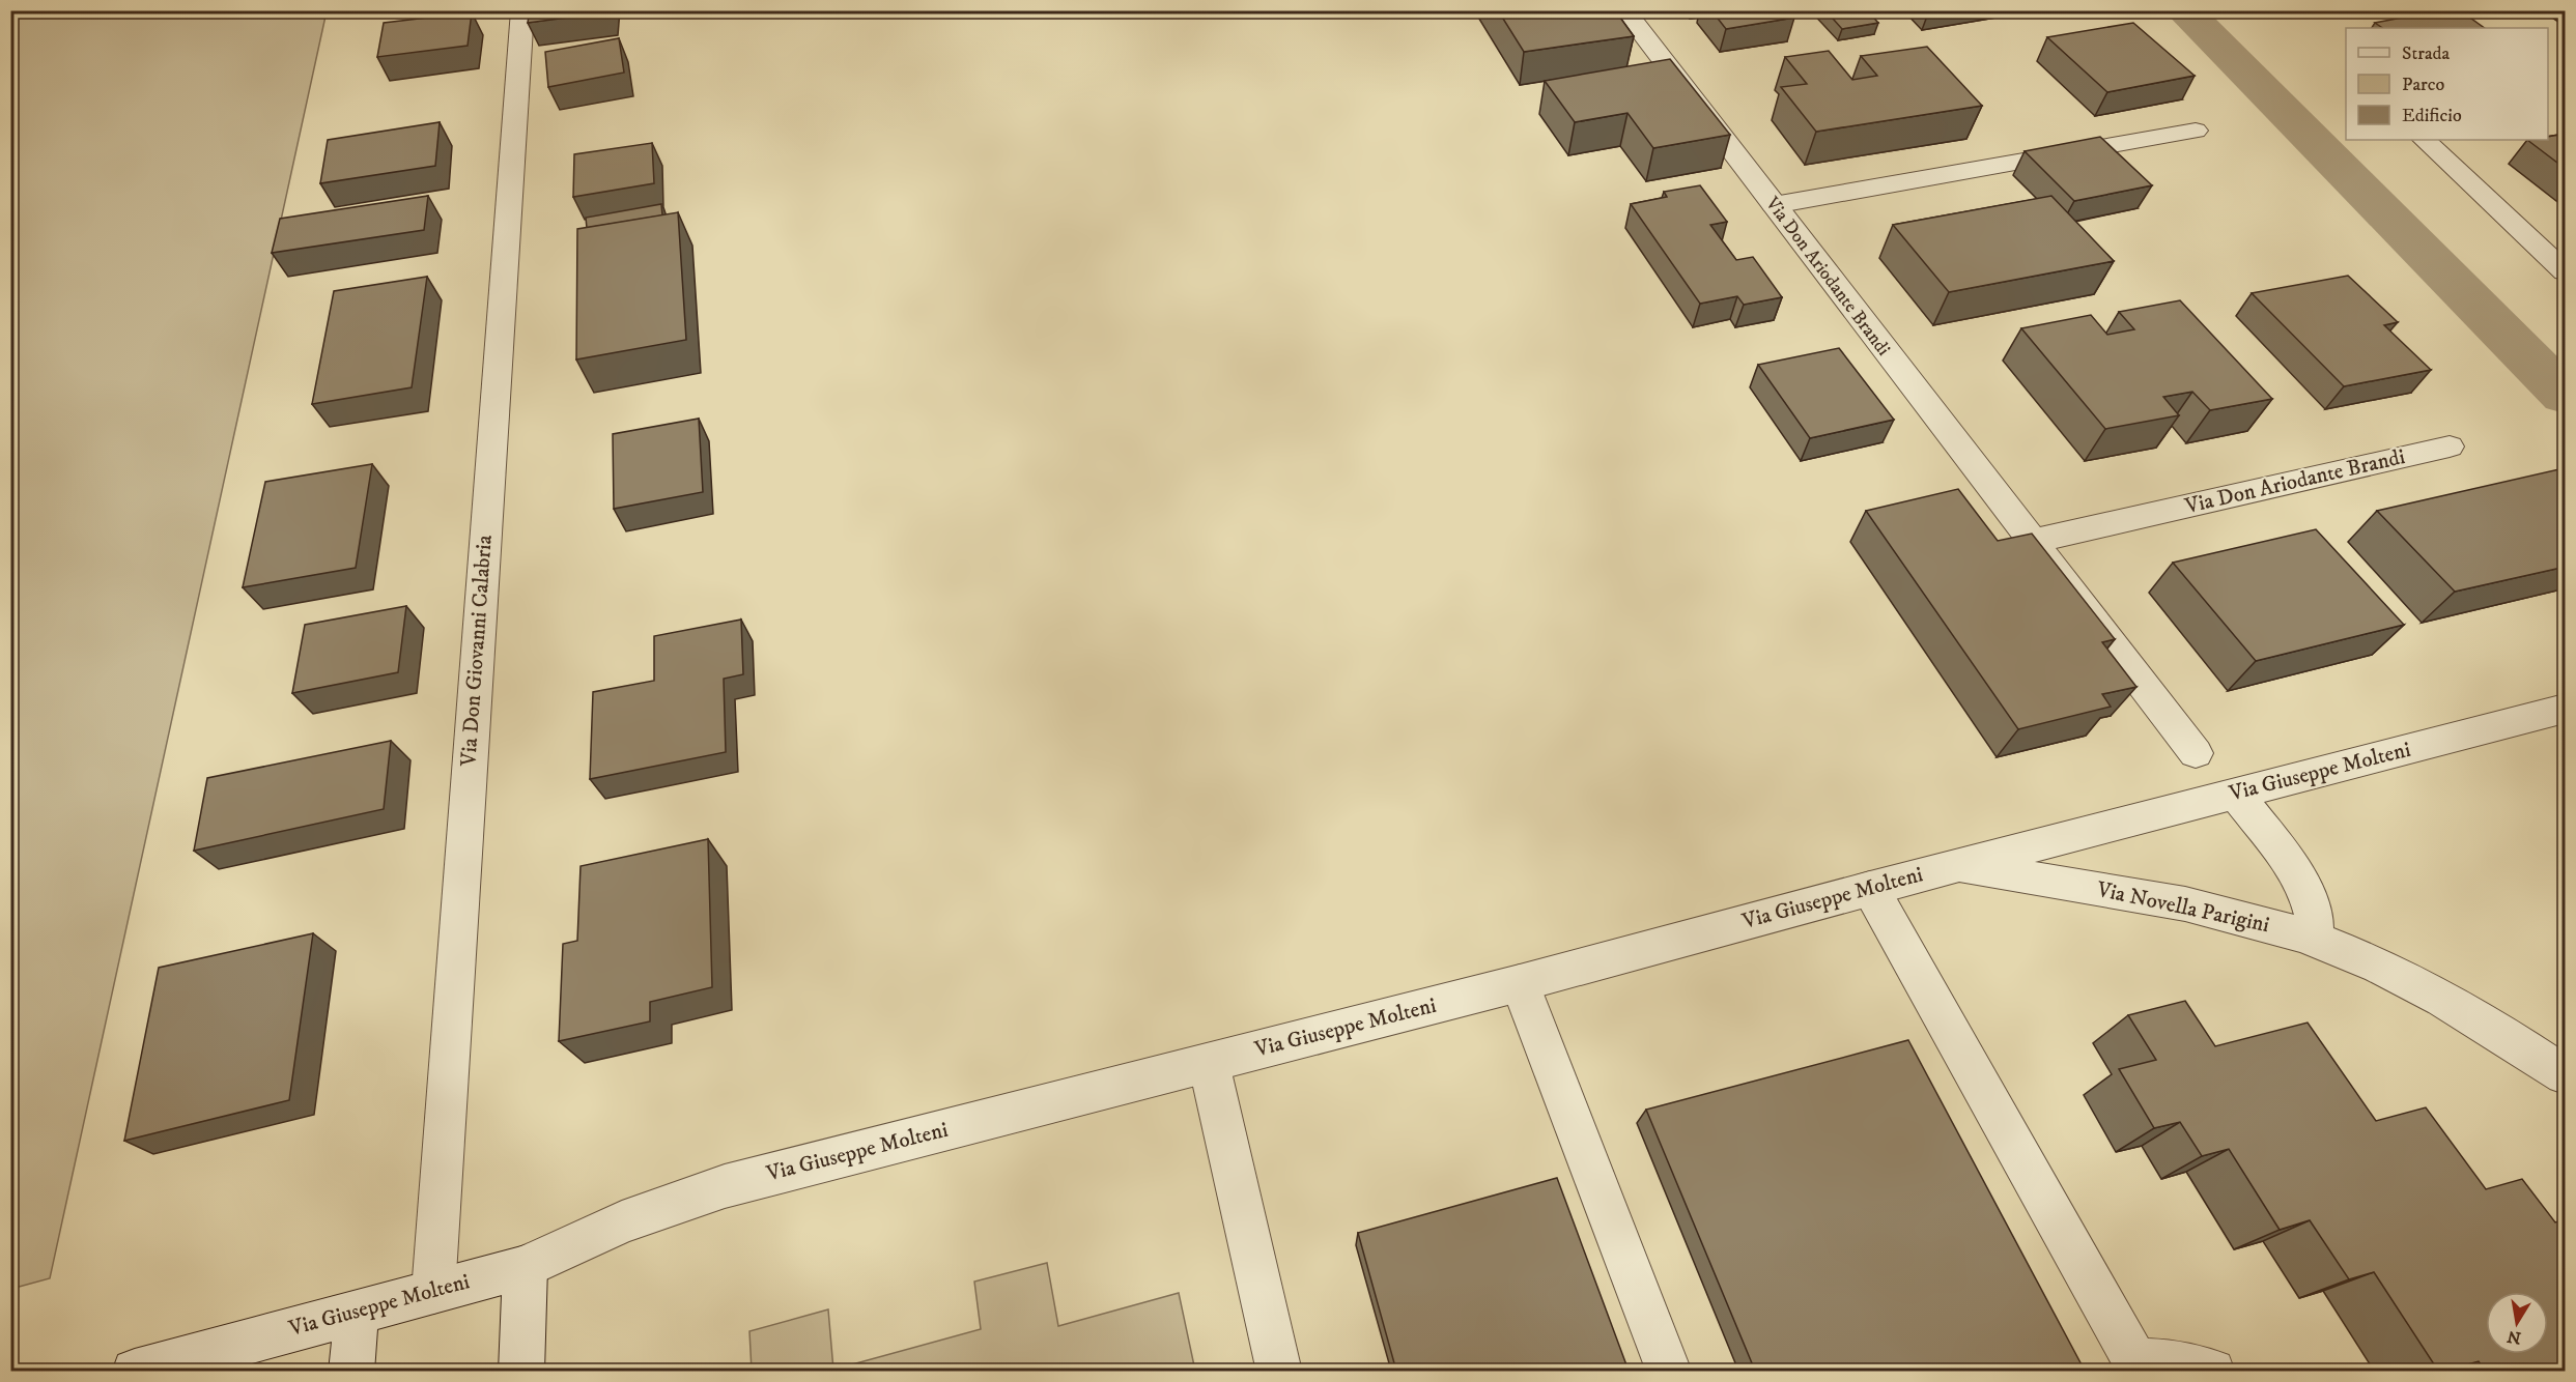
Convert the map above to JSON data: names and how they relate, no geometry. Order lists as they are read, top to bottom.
{
  "streets": {
    "street": [
      "Via Don Ariodante Brandi",
      "Via Don Giovanni Calabria",
      "Via Giuseppe Molteni",
      "Via Novella Parigini"
    ]
  },
  "crossings": [
    ["Via Don Giovanni Calabria", "Via Giuseppe Molteni"],
    ["Via Giuseppe Molteni", "Via Novella Parigini"]
  ],
  "legend": ["Strada", "Parco", "Edificio"],
  "north": "bottom"
}
